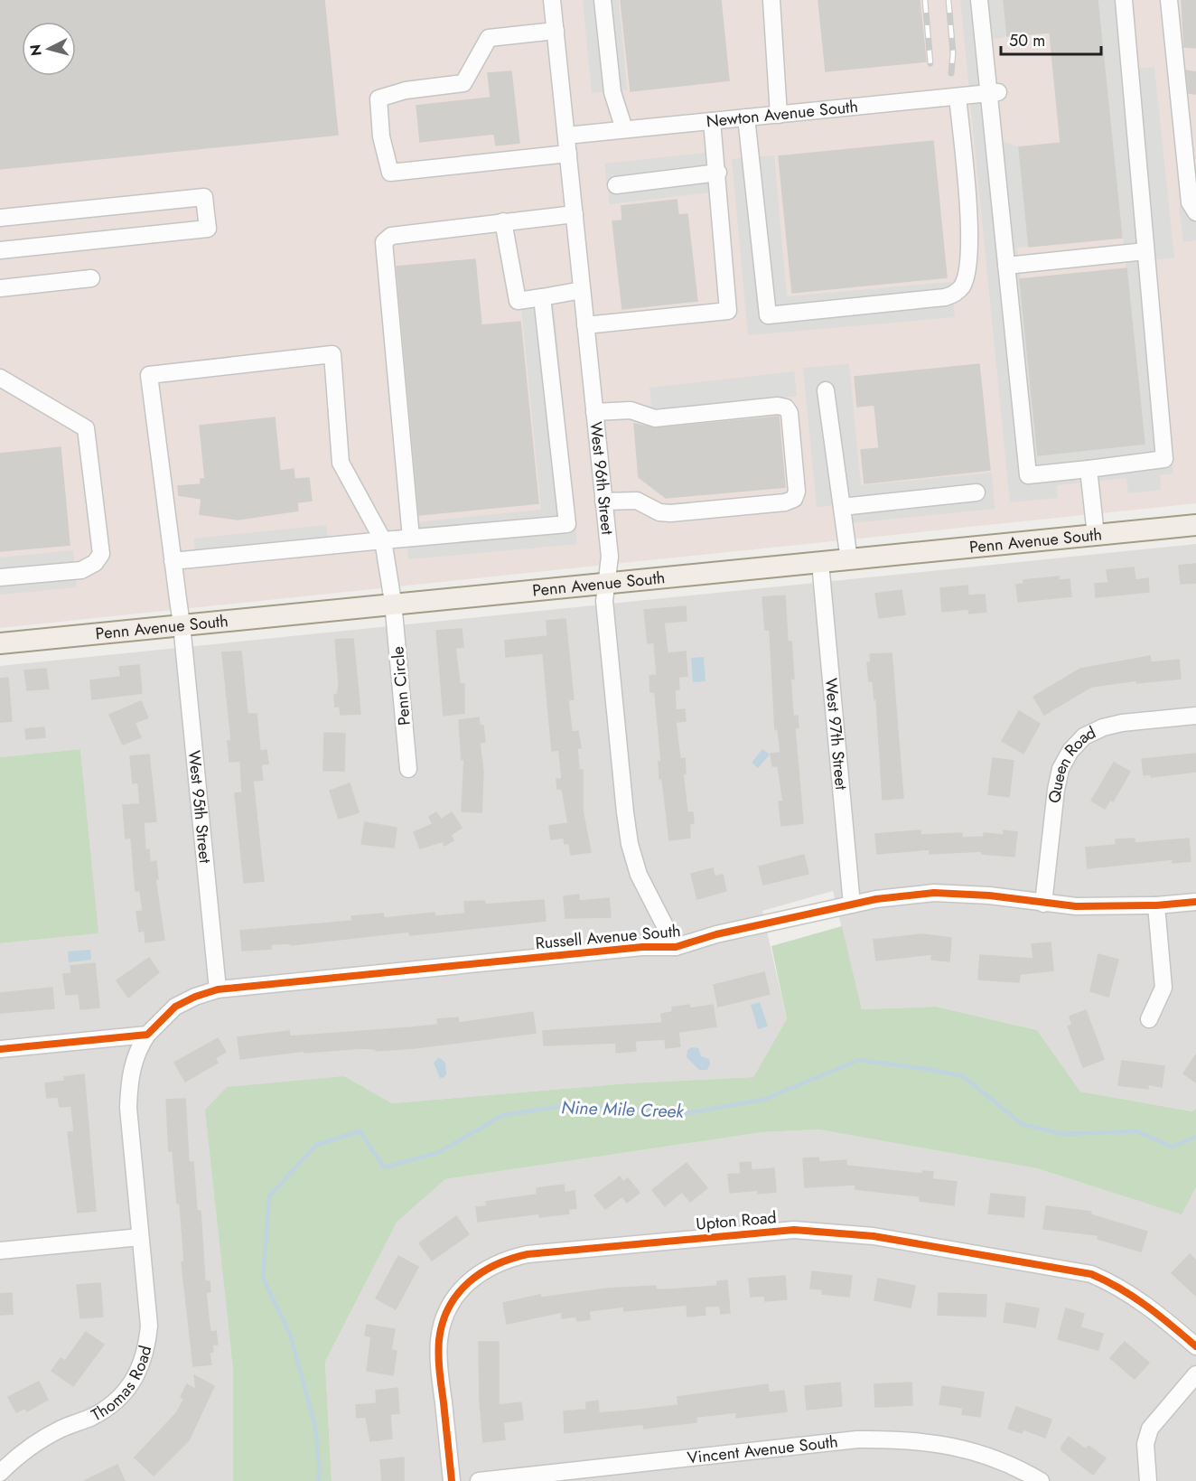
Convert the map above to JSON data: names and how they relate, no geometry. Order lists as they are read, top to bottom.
{
  "streets": {
    "main road": ["Penn Avenue South"],
    "street": [
      "Newton Avenue South",
      "West 96th Street",
      "Penn Circle",
      "West 97th Street",
      "Queen Road",
      "West 95th Street",
      "Russell Avenue South",
      "Upton Road",
      "Thomas Road",
      "Vincent Avenue South"
    ]
  },
  "crossings": [
    ["Newton Avenue South", "West 96th Street"],
    ["West 96th Street", "Penn Avenue South"],
    ["West 96th Street", "Russell Avenue South"],
    ["Penn Avenue South", "Penn Circle"],
    ["Penn Avenue South", "West 97th Street"],
    ["Penn Avenue South", "West 95th Street"],
    ["Penn Circle", "West 95th Street"],
    ["West 97th Street", "Russell Avenue South"],
    ["Queen Road", "Russell Avenue South"],
    ["West 95th Street", "Russell Avenue South"]
  ],
  "water": ["Nine Mile Creek"],
  "scale_bar": "50 m",
  "north": "left"
}
